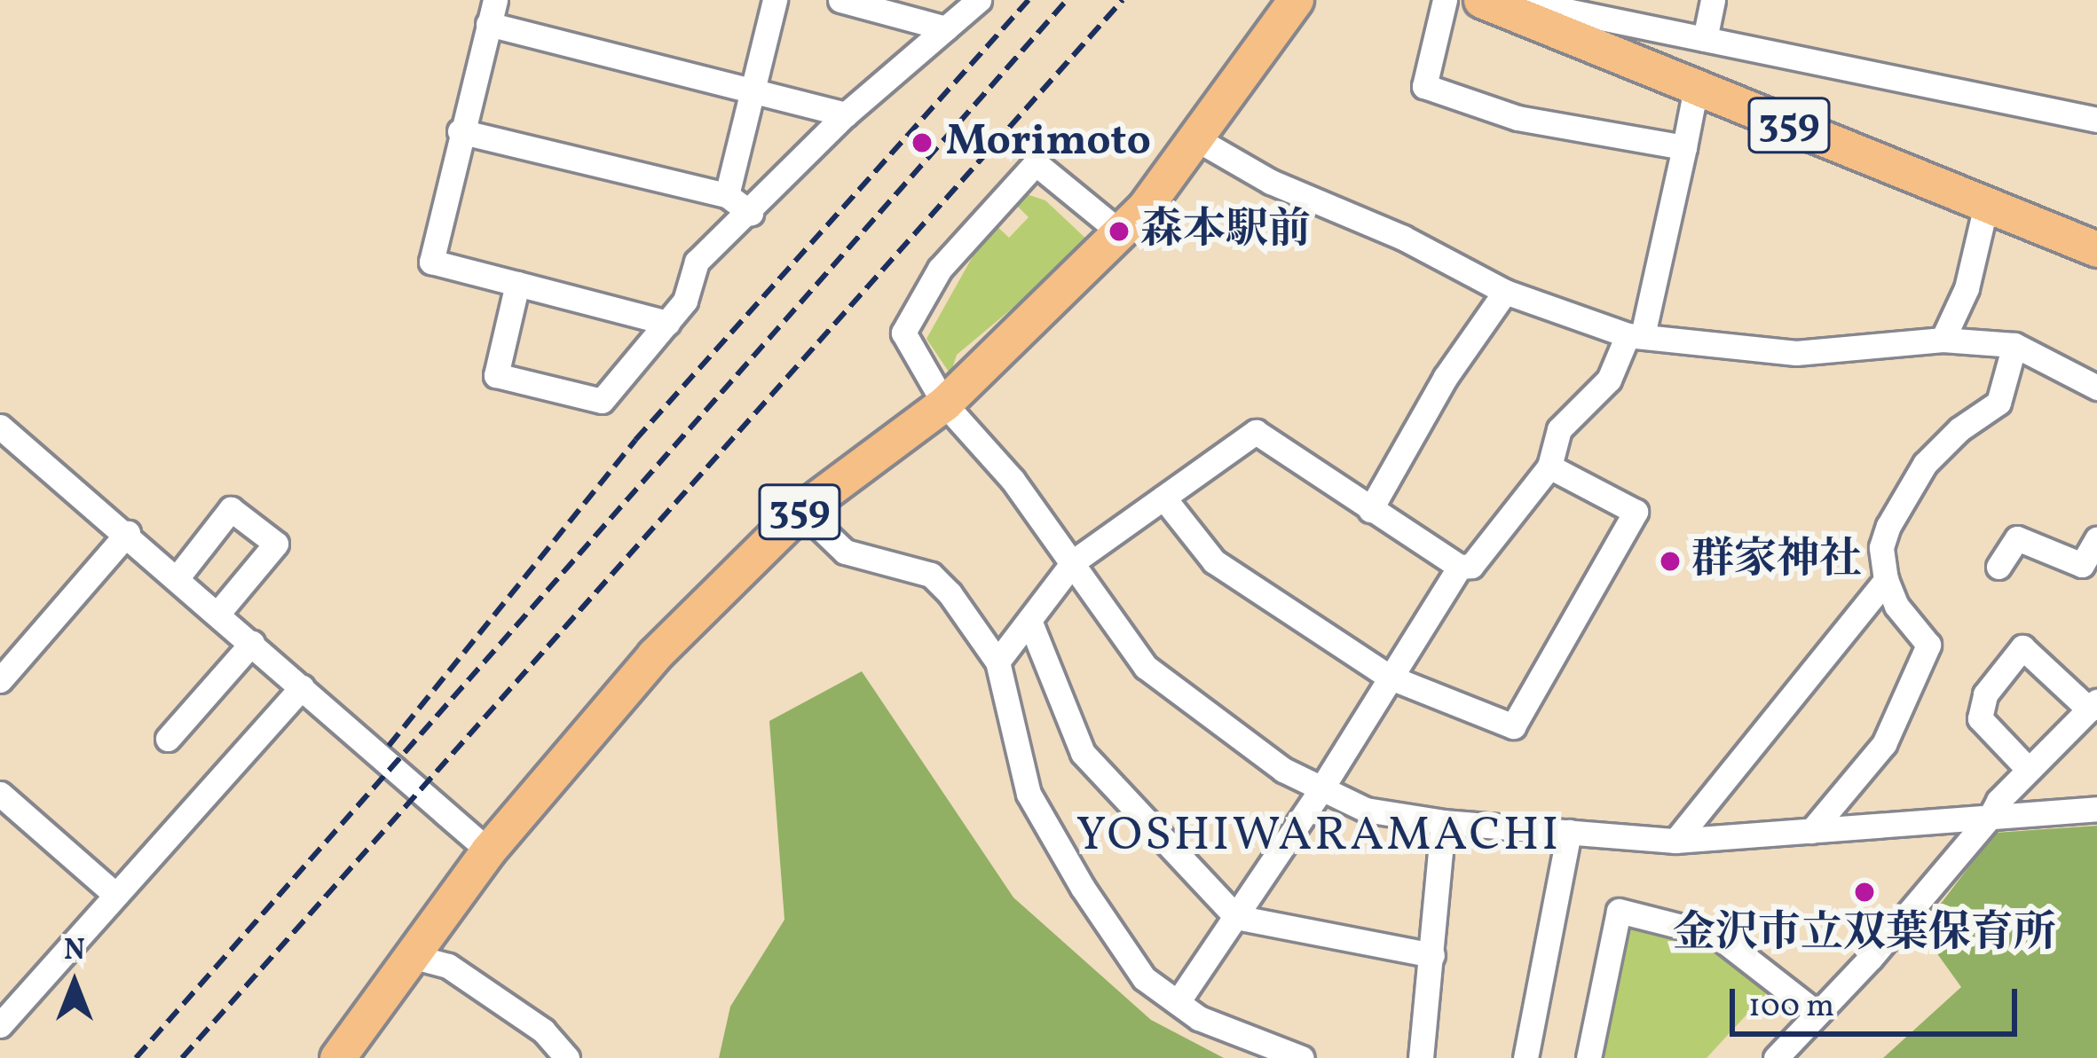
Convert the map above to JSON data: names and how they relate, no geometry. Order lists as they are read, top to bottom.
{
  "streets": {
    "highway": ["359"]
  },
  "districts": ["YOSHIWARAMACHI"],
  "places": [
    "Morimoto",
    "森本駅前",
    "群家神社",
    "金沢市立双葉保育所"
  ],
  "scale_bar": "100 m",
  "north": "top"
}
